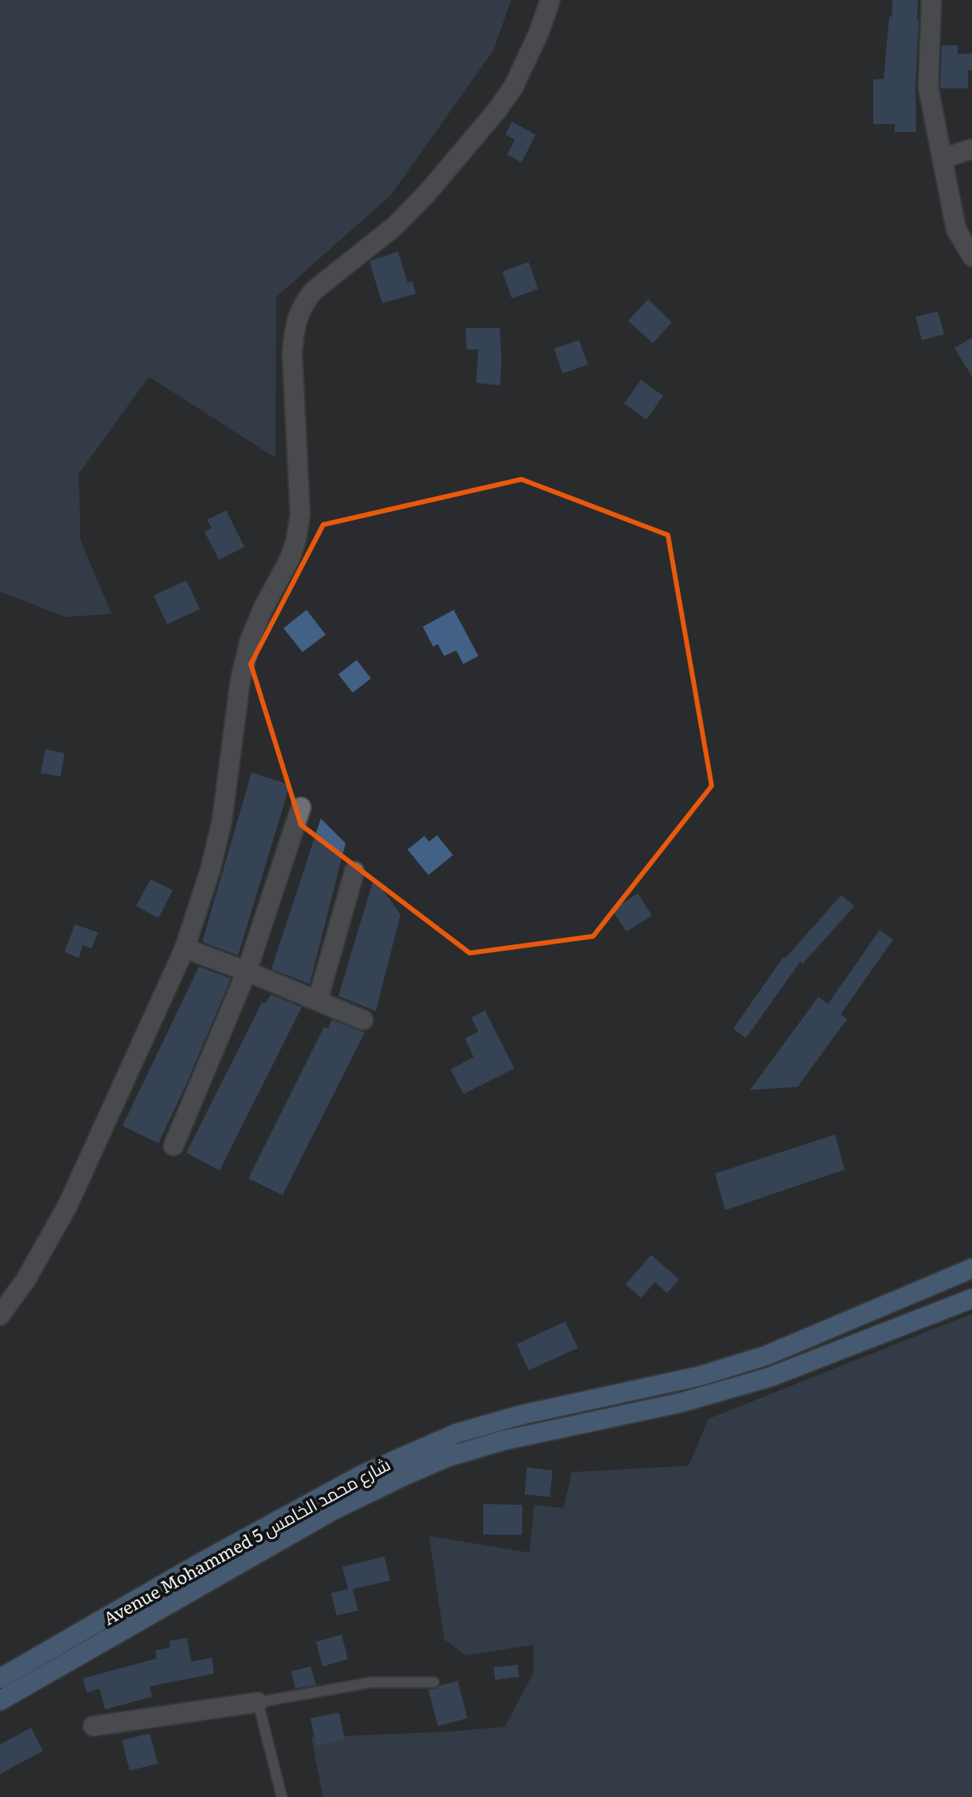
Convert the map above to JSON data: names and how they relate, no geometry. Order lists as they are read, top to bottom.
{
  "streets": {
    "main road": ["Avenue Mohammed 5 شارع محمد الخامس"]
  }
}
